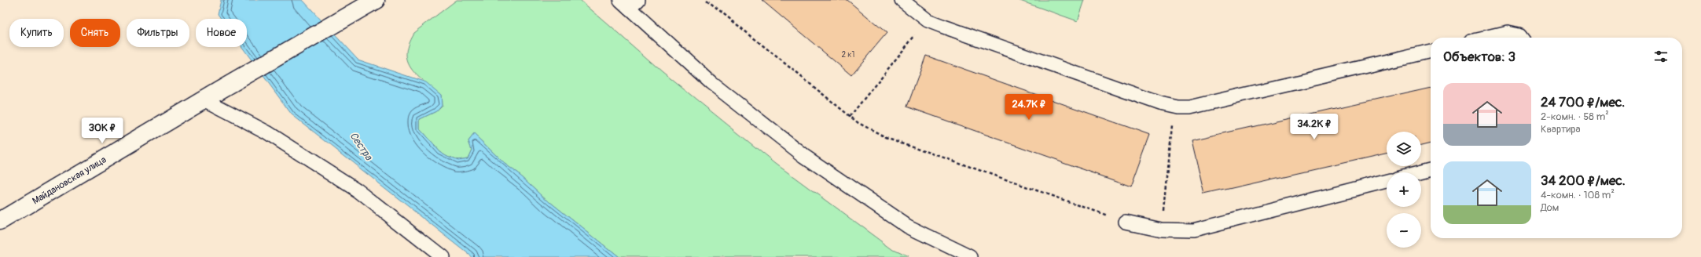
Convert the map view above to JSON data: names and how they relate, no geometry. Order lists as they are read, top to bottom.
{
  "streets": {
    "street": ["Майдановская улица"]
  },
  "water": ["Сестра"],
  "house_numbers": ["2 к1"],
  "page": {
    "chip": [
      "Купить",
      "Снять",
      "Фильтры",
      "Новое"
    ],
    "heading": "Объектов: 3",
    "list": [
      {
        "name": "24 700 ₽/мес.",
        "note": "2-комн. · 58 m² · Квартира"
      },
      {
        "name": "34 200 ₽/мес.",
        "note": "4-комн. · 108 m² · Дом"
      }
    ],
    "price": ["24.7K ₽", "34.2K ₽", "30K ₽"],
    "map_buttons": ["+", "−"]
  }
}
